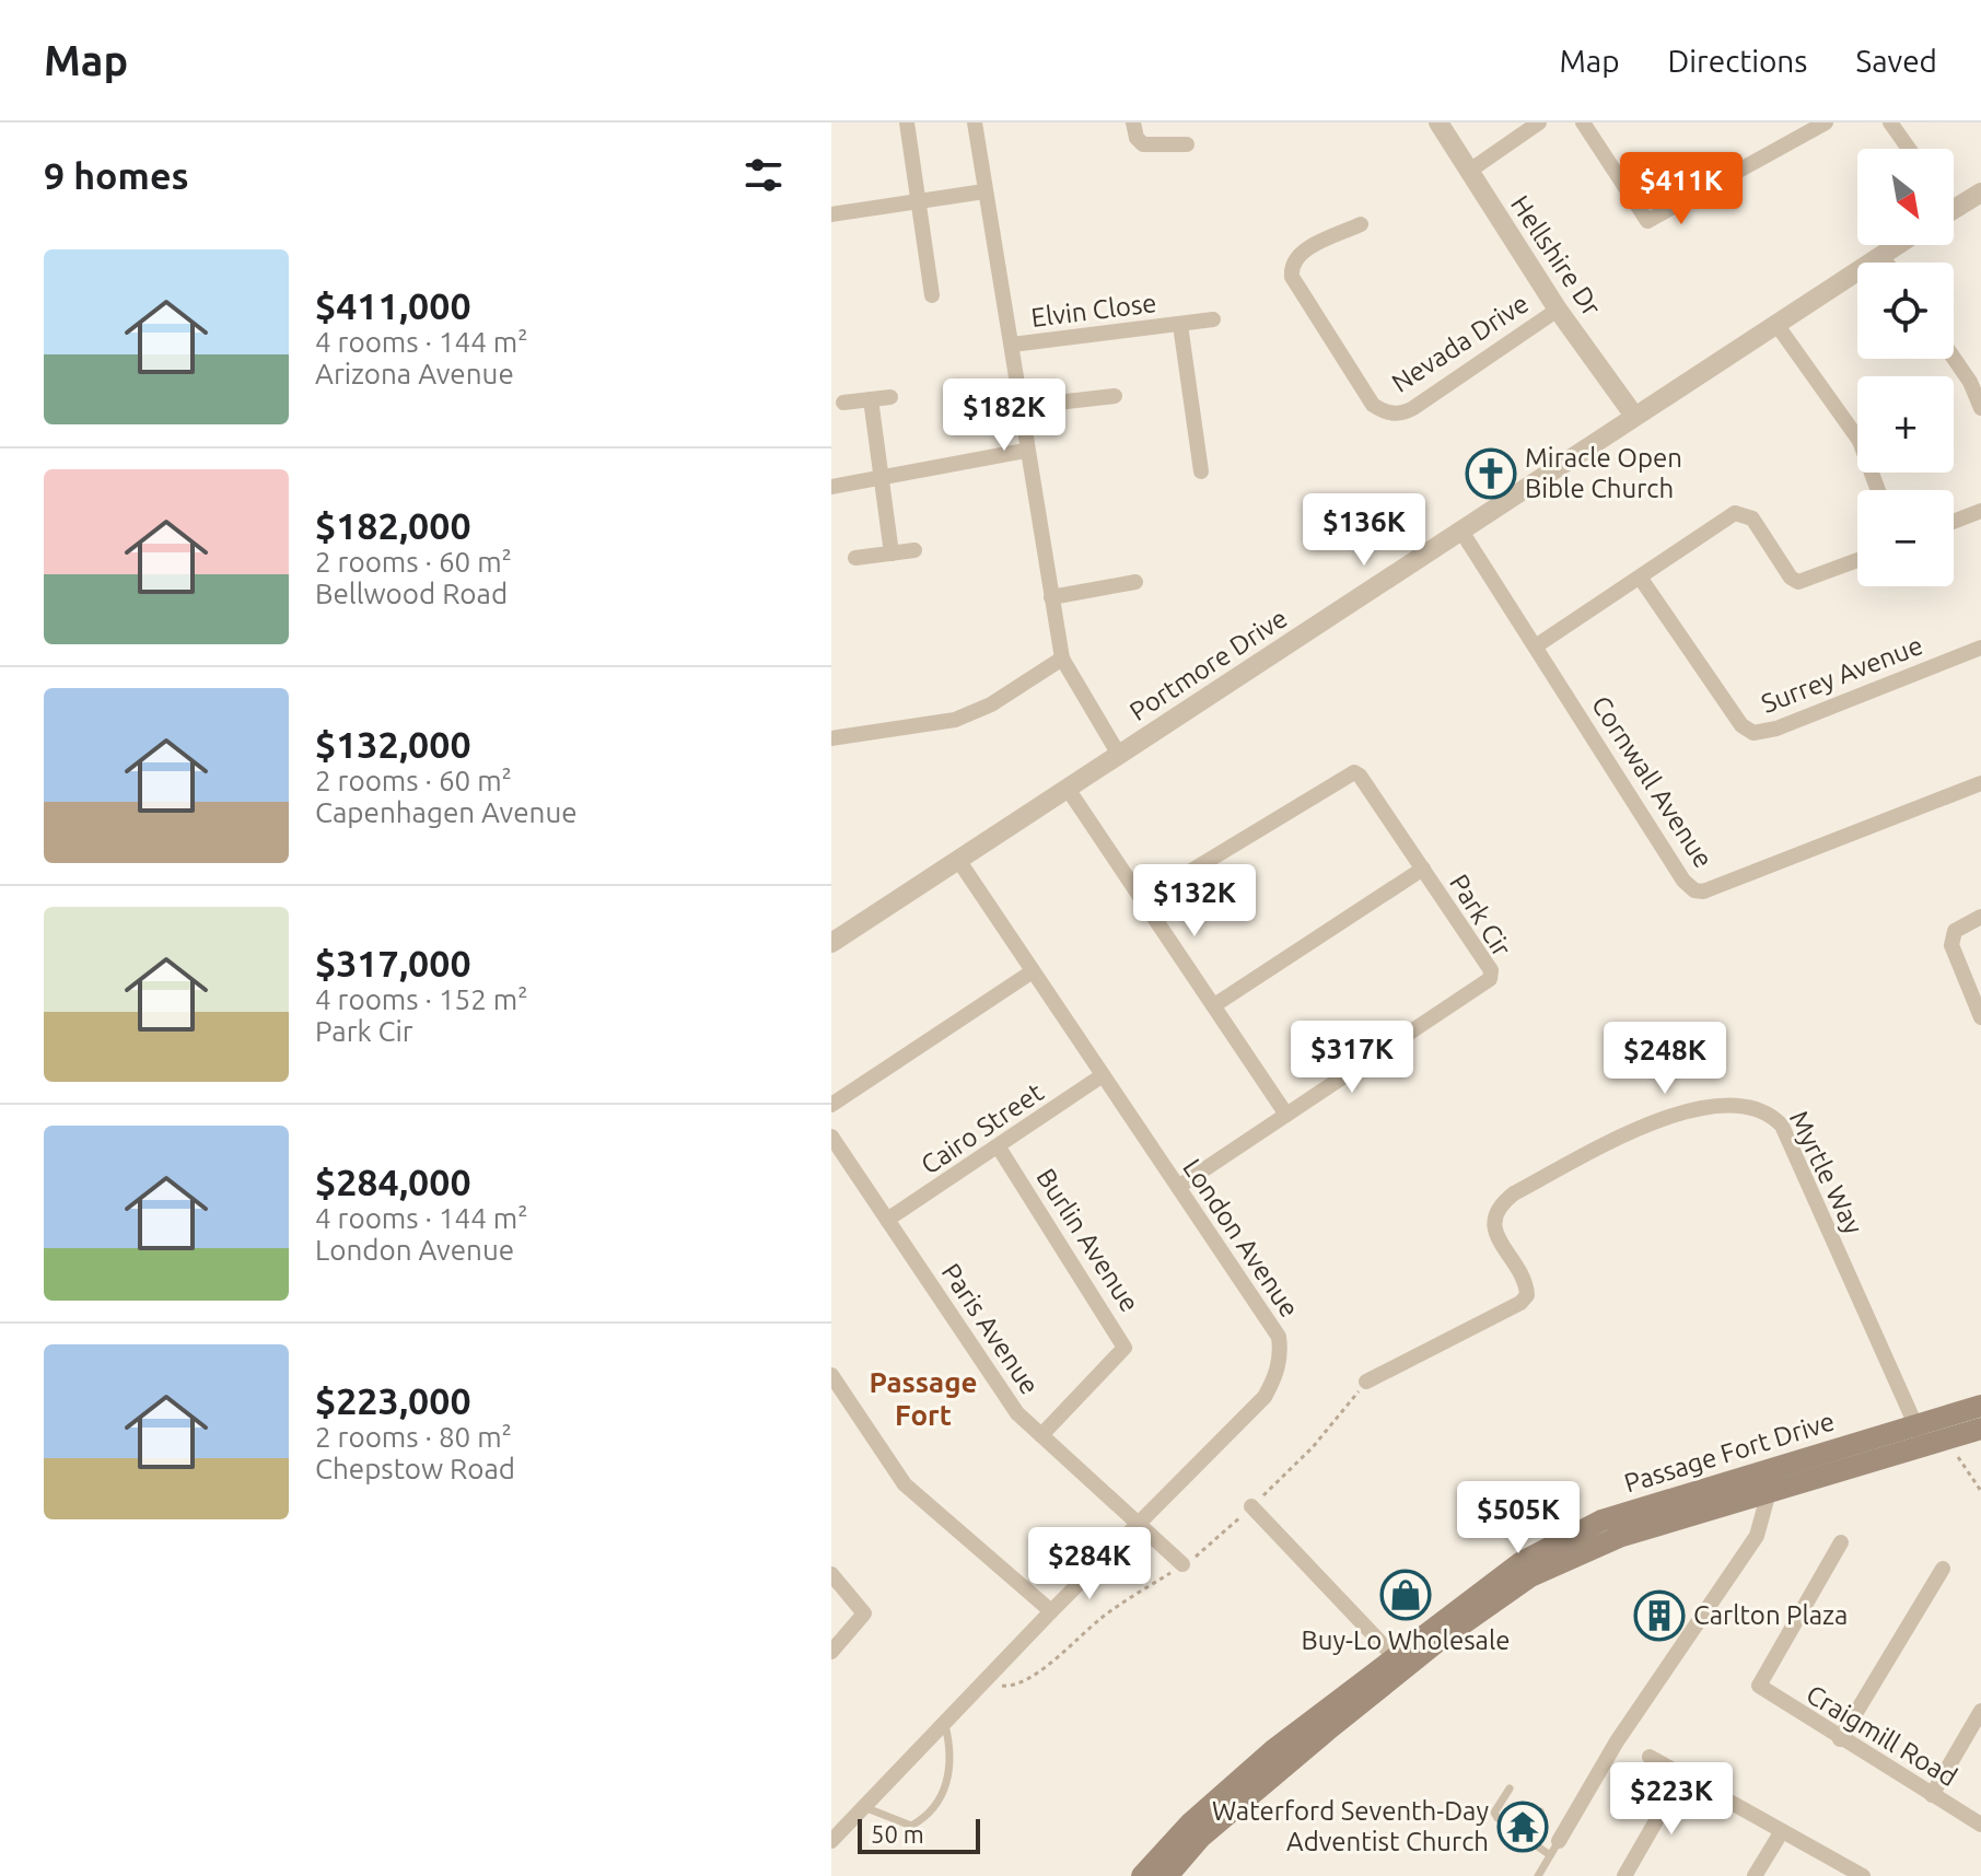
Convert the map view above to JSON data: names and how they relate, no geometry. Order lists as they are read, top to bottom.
{
  "streets": {
    "main road": ["Passage Fort Drive"],
    "street": [
      "Hellshire Dr",
      "Elvin Close",
      "Nevada Drive",
      "Portmore Drive",
      "Surrey Avenue",
      "Cornwall Avenue",
      "Park Cir",
      "Cairo Street",
      "Myrtle Way",
      "London Avenue",
      "Burlin Avenue",
      "Paris Avenue",
      "Craigmill Road"
    ]
  },
  "crossings": [
    ["Hellshire Dr", "Nevada Drive"],
    ["Hellshire Dr", "Portmore Drive"],
    ["Portmore Drive", "Cornwall Avenue"],
    ["Portmore Drive", "London Avenue"],
    ["Park Cir", "London Avenue"],
    ["Cairo Street", "London Avenue"],
    ["Cairo Street", "Burlin Avenue"],
    ["Cairo Street", "Paris Avenue"],
    ["Myrtle Way", "Passage Fort Drive"],
    ["London Avenue", "Paris Avenue"],
    ["Burlin Avenue", "Paris Avenue"]
  ],
  "districts": ["Passage Fort"],
  "places": {
    "church": ["Miracle Open Bible Church"],
    "shop": ["Buy-Lo Wholesale"],
    "building": ["Carlton Plaza"],
    "temple": ["Waterford Seventh-Day Adventist Church"]
  },
  "scale_bar": "50 m",
  "north": "bottom right",
  "page": {
    "header": "Map",
    "nav": ["Map", "Directions", "Saved"],
    "heading": "9 homes",
    "map_buttons": ["+", "−"],
    "price": [
      "$411K",
      "$182K",
      "$136K",
      "$132K",
      "$317K",
      "$248K",
      "$505K",
      "$284K",
      "$223K"
    ],
    "list": [
      {
        "name": "$411,000",
        "note": "4 rooms · 144 m² · Arizona Avenue"
      },
      {
        "name": "$182,000",
        "note": "2 rooms · 60 m² · Bellwood Road"
      },
      {
        "name": "$132,000",
        "note": "2 rooms · 60 m² · Capenhagen Avenue"
      },
      {
        "name": "$317,000",
        "note": "4 rooms · 152 m² · Park Cir"
      },
      {
        "name": "$284,000",
        "note": "4 rooms · 144 m² · London Avenue"
      },
      {
        "name": "$223,000",
        "note": "2 rooms · 80 m² · Chepstow Road"
      }
    ],
    "scale": "50 m"
  }
}
